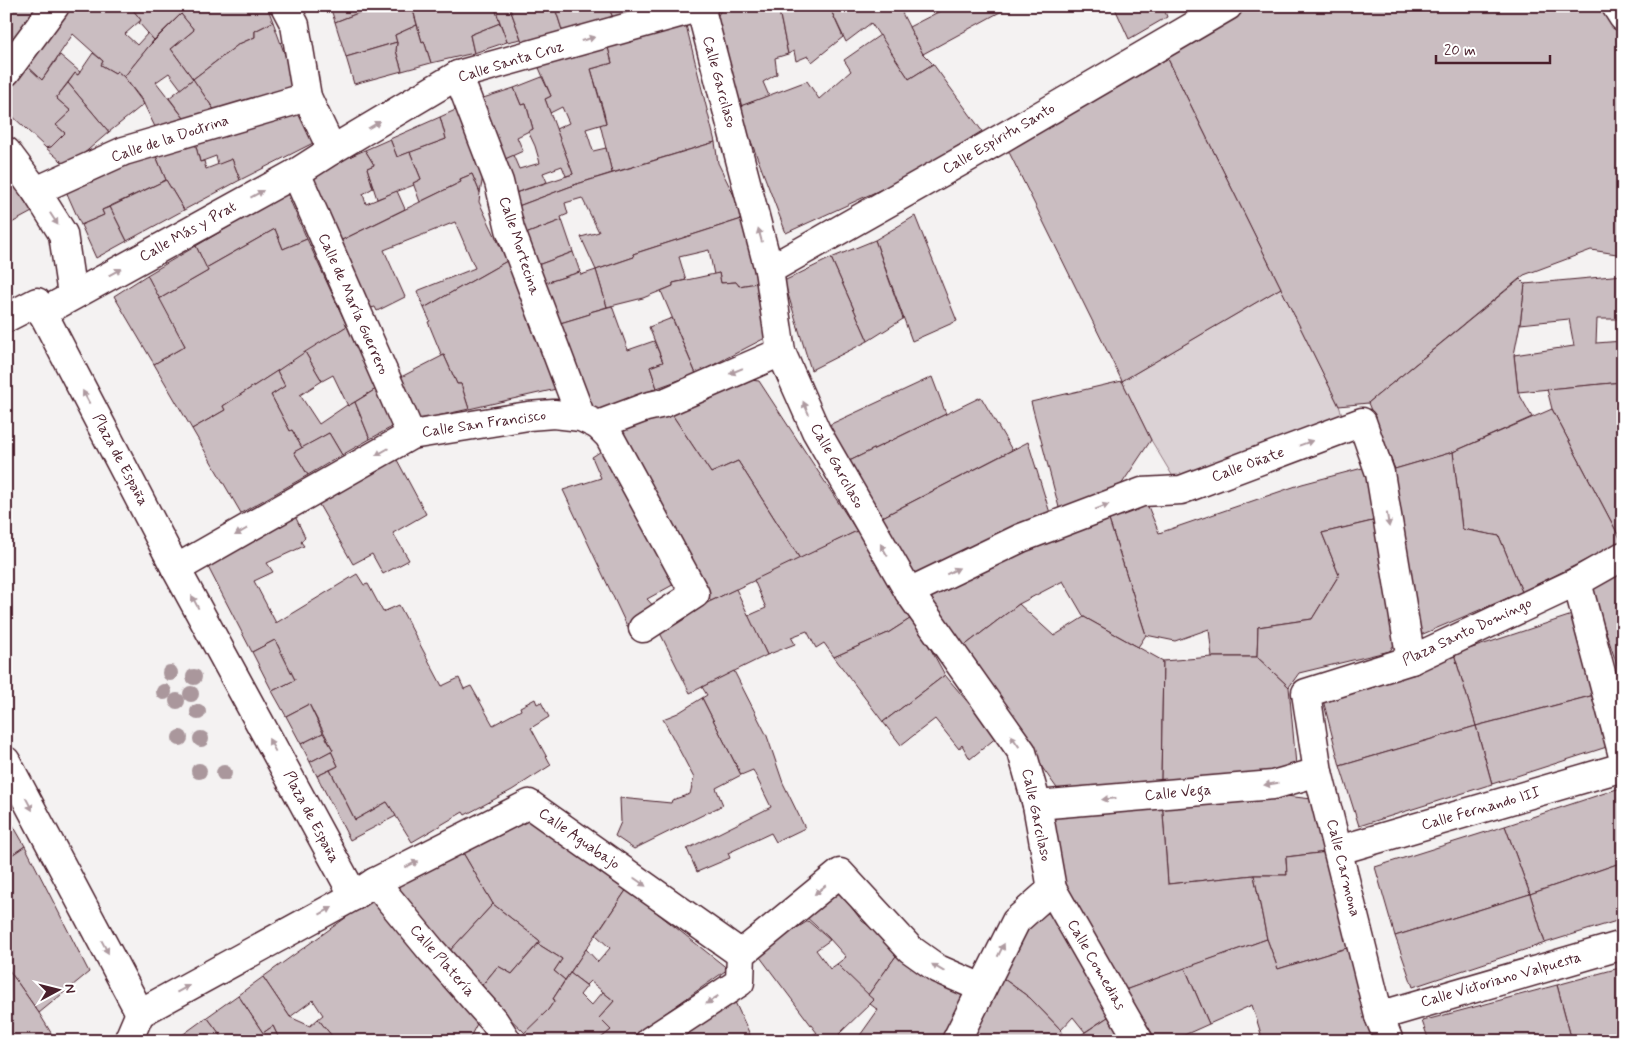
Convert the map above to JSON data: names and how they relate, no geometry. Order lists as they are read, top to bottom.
{
  "streets": {
    "street": [
      "Calle Santa Cruz",
      "Calle Garcilaso",
      "Calle de la Doctrina",
      "Calle Espíritu Santo",
      "Calle Más y Prat",
      "Calle Mortecina",
      "Calle de María Guerrero",
      "Calle San Francisco",
      "Plaza de España",
      "Calle Oñate",
      "Plaza Santo Domingo",
      "Calle Vega",
      "Calle Fernando III",
      "Calle Aguabajo",
      "Calle Carmona",
      "Calle Platería",
      "Calle Comedias",
      "Calle Victoriano Valpuesta"
    ]
  },
  "crossings": [
    ["Calle Santa Cruz", "Calle Garcilaso"],
    ["Calle Santa Cruz", "Calle Más y Prat"],
    ["Calle Santa Cruz", "Calle Mortecina"],
    ["Calle Garcilaso", "Calle Espíritu Santo"],
    ["Calle Garcilaso", "Calle San Francisco"],
    ["Calle Garcilaso", "Calle Oñate"],
    ["Calle Garcilaso", "Calle Vega"],
    ["Calle Garcilaso", "Calle Comedias"],
    ["Calle Más y Prat", "Calle de María Guerrero"],
    ["Calle Más y Prat", "Plaza de España"],
    ["Calle Mortecina", "Calle San Francisco"],
    ["Calle de María Guerrero", "Calle San Francisco"],
    ["Calle San Francisco", "Plaza de España"],
    ["Plaza de España", "Calle Aguabajo"],
    ["Plaza de España", "Calle Platería"],
    ["Calle Oñate", "Plaza Santo Domingo"],
    ["Plaza Santo Domingo", "Calle Carmona"],
    ["Calle Vega", "Calle Carmona"],
    ["Calle Fernando III", "Calle Carmona"],
    ["Calle Aguabajo", "Calle Platería"],
    ["Calle Carmona", "Calle Victoriano Valpuesta"]
  ],
  "one_way": [
    "Calle Santa Cruz",
    "Calle Garcilaso",
    "Calle Más y Prat",
    "Calle San Francisco",
    "Plaza de España",
    "Calle Vega",
    "Calle Aguabajo"
  ],
  "scale_bar": "20 m",
  "north": "right"
}
